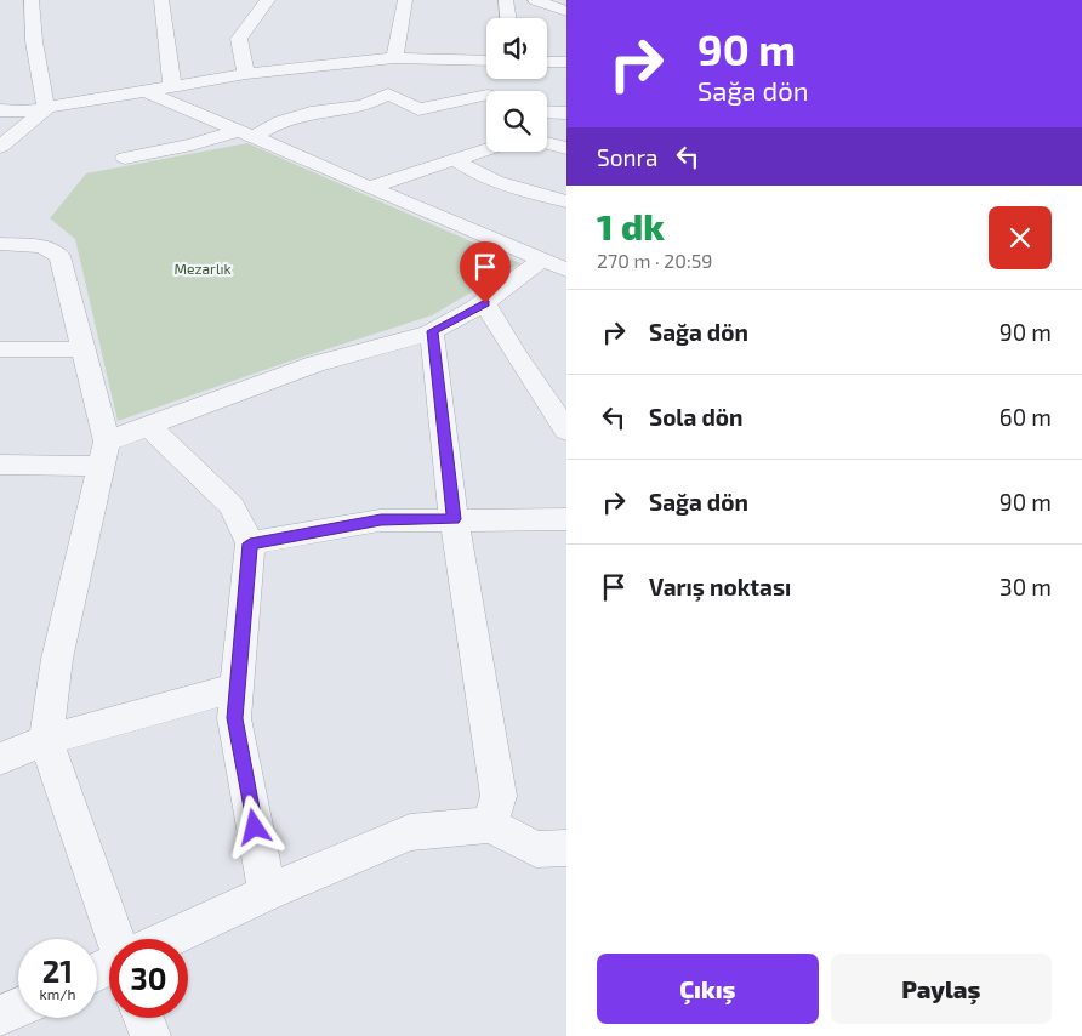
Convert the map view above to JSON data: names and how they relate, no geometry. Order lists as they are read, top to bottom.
{
  "parks": ["Mezarlık"],
  "page": {
    "turn": ["90 m", "Sağa dön"],
    "then": "Sonra",
    "heading": ["1 dk", "270 m · 20:59"],
    "list": [
      {
        "name": "Sağa dön",
        "value": "90 m"
      },
      {
        "name": "Sola dön",
        "value": "60 m"
      },
      {
        "name": "Sağa dön",
        "value": "90 m"
      },
      {
        "name": "Varış noktası",
        "value": "30 m"
      }
    ],
    "speed": "21 km/h",
    "limit": "30",
    "buttons": ["Çıkış", "Paylaş"]
  }
}
